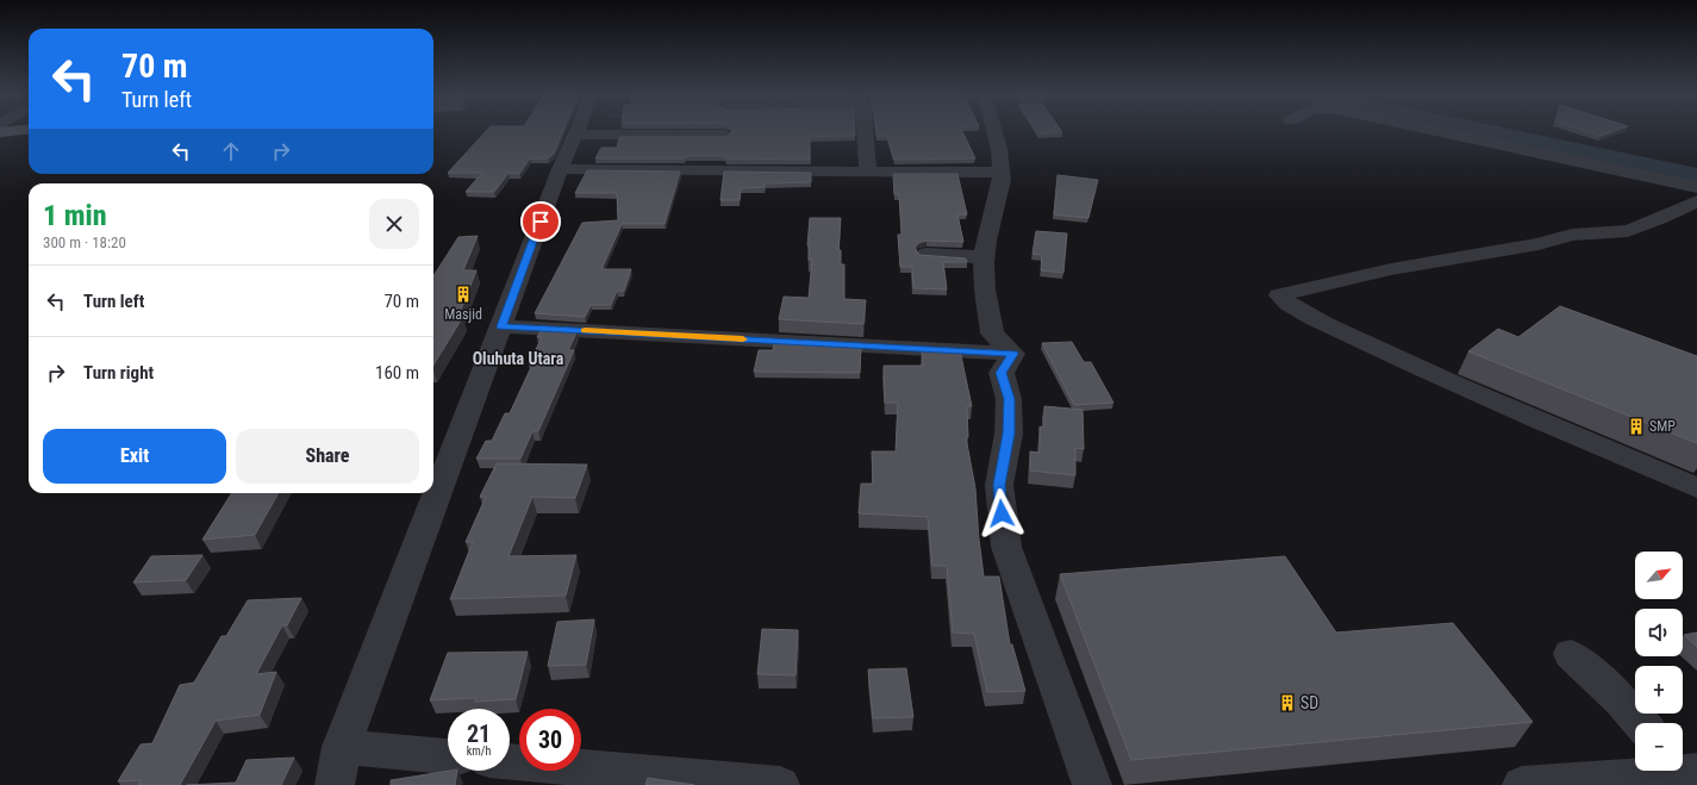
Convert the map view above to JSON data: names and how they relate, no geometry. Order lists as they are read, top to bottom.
{
  "districts": ["Oluhuta Utara"],
  "places": {
    "building": ["Masjid", "SMP", "SD"]
  },
  "north": "top right",
  "page": {
    "turn": ["70 m", "Turn left"],
    "heading": ["1 min", "300 m · 18:20"],
    "list": [
      {
        "name": "Turn left",
        "value": "70 m"
      },
      {
        "name": "Turn right",
        "value": "160 m"
      }
    ],
    "buttons": ["Exit", "Share"],
    "map_buttons": ["+", "−"],
    "speed": "21 km/h",
    "limit": "30"
  }
}
